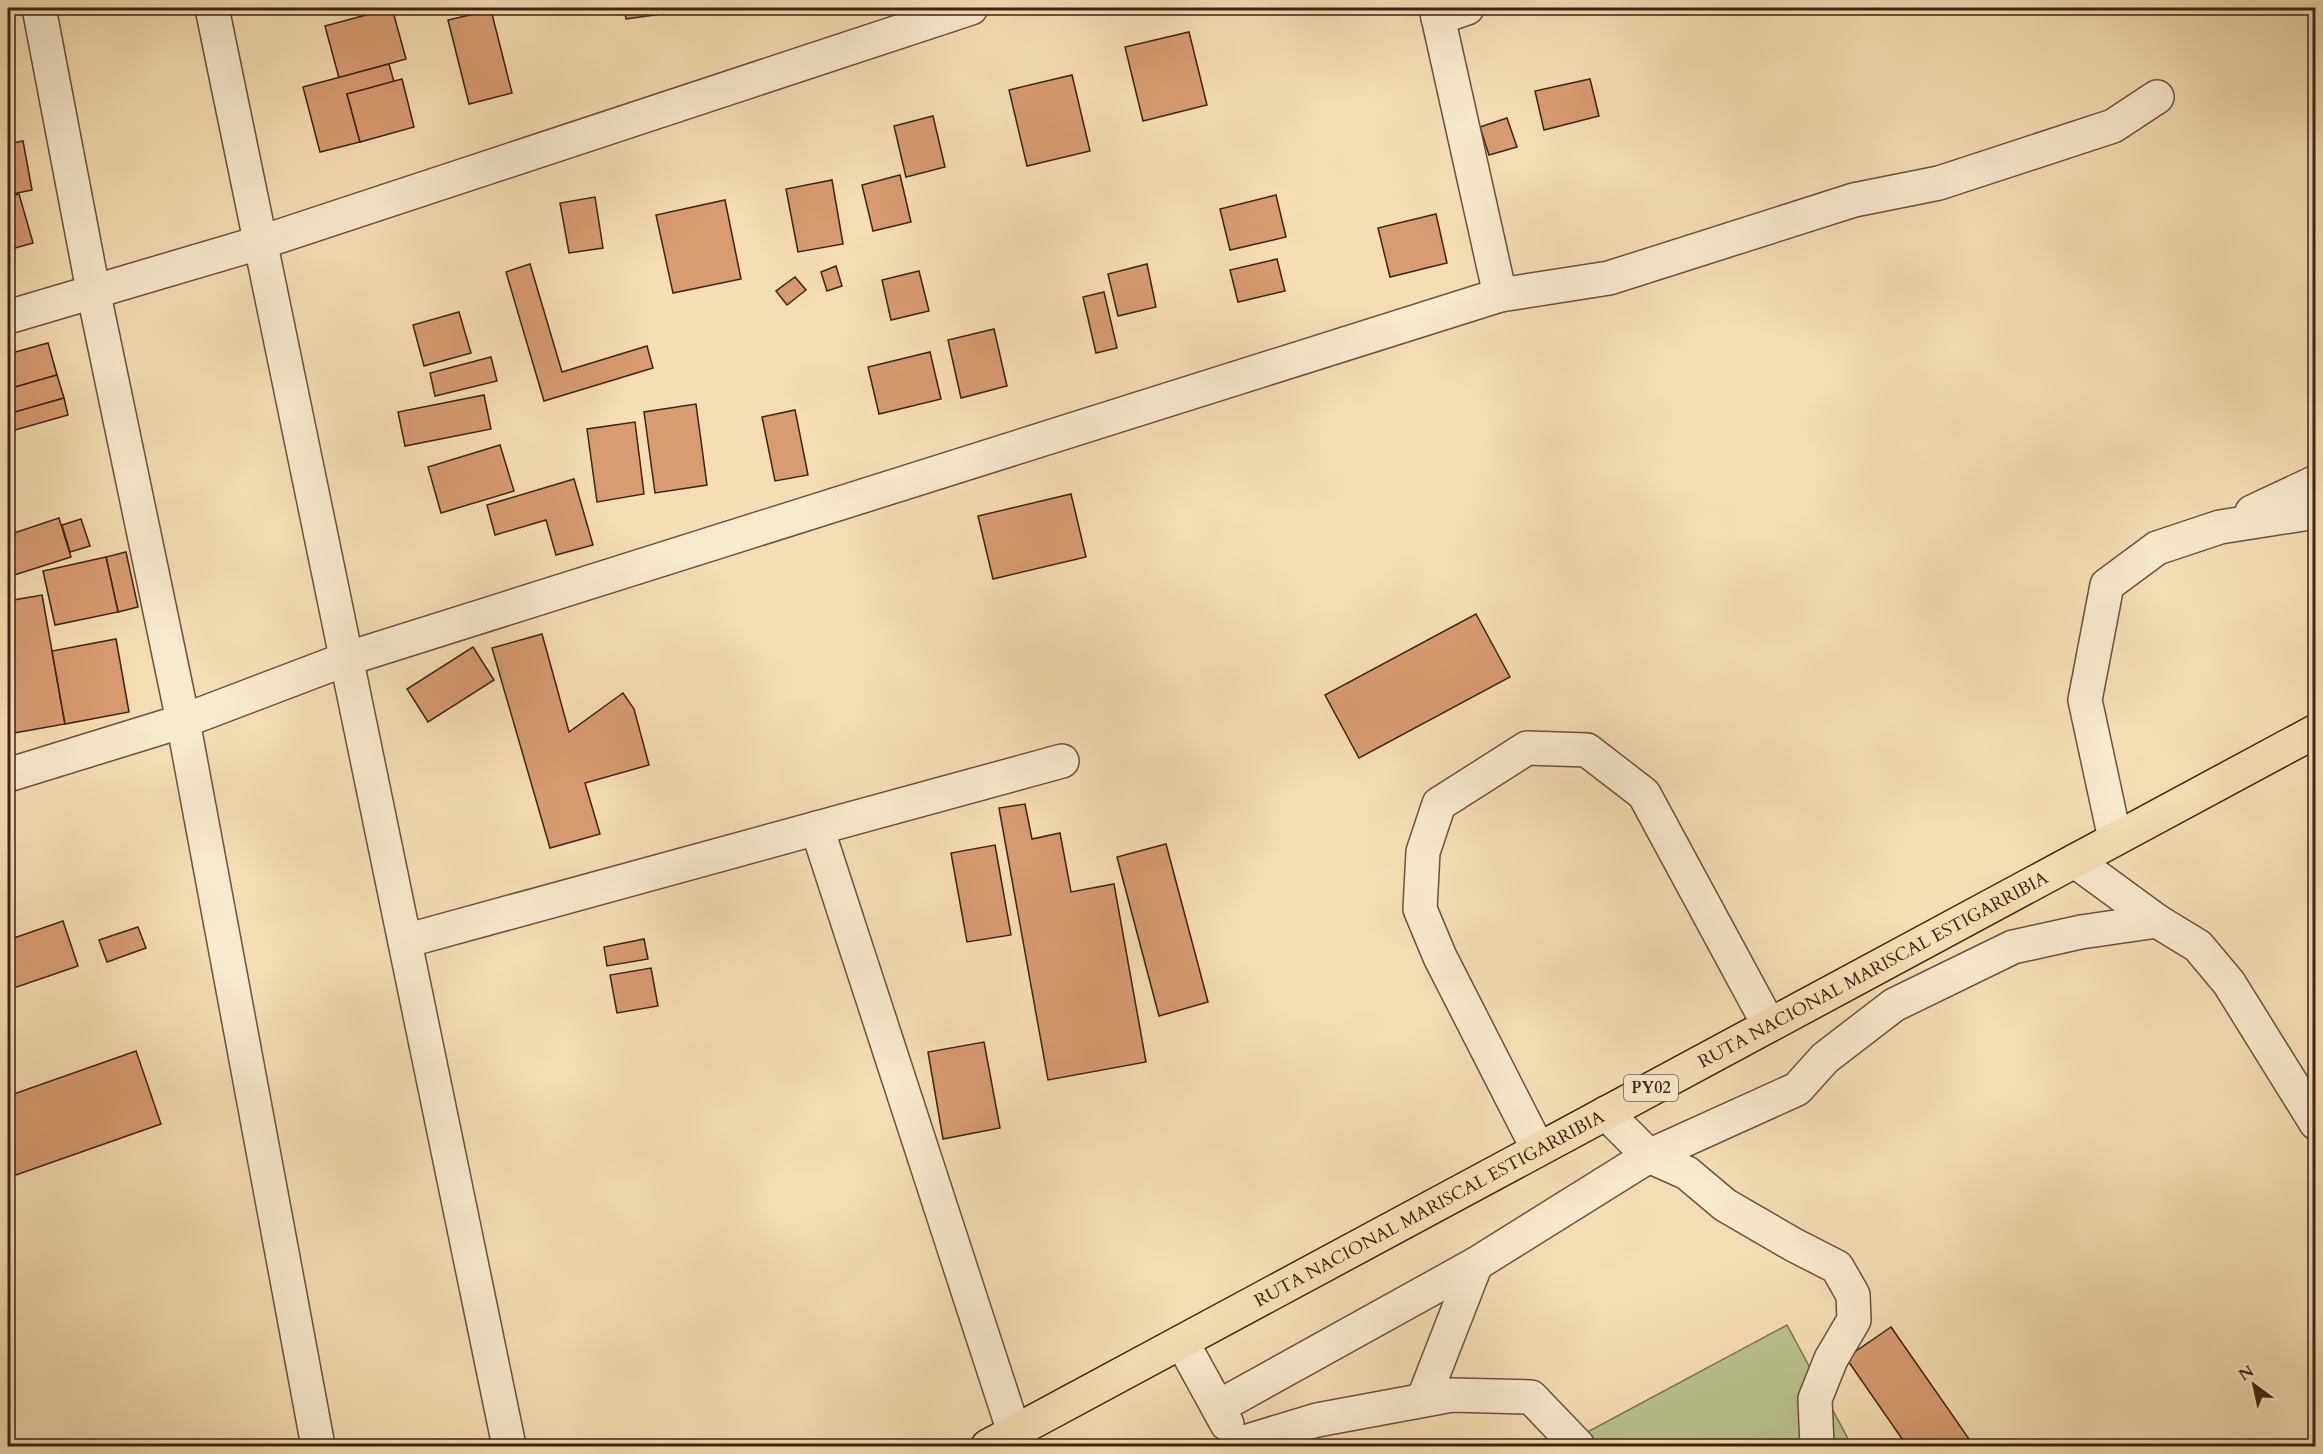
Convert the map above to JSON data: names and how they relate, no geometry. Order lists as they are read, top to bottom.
{
  "streets": {
    "main road": ["RUTA NACIONAL MARISCAL ESTIGARRIBIA", "PY02"]
  },
  "north": "top left"
}
